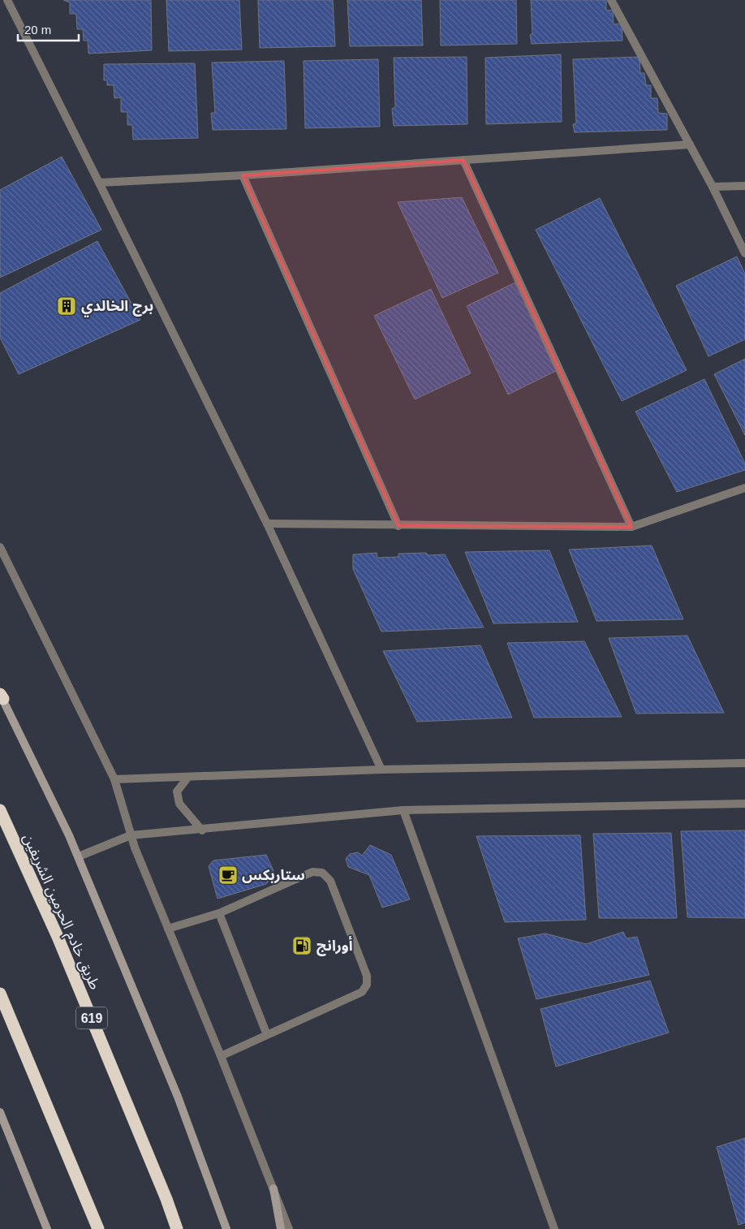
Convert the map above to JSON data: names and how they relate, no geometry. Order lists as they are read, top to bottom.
{
  "streets": {
    "highway": ["طريق خادم الحرمين الشريفين", "619"]
  },
  "places": {
    "building": ["برج الخالدي"],
    "cafe": ["ستاربكس"],
    "fuel station": ["أورانج"]
  },
  "scale_bar": "20 m"
}
